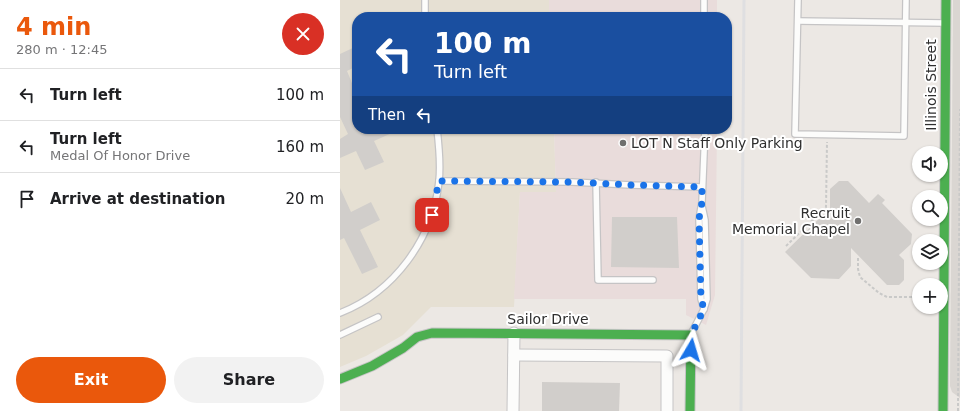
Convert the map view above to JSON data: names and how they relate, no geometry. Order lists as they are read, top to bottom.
{
  "streets": {
    "street": ["Illinois Street", "Sailor Drive"]
  },
  "places": ["LOT N Staff Only Parking", "Recruit Memorial Chapel"],
  "page": {
    "heading": ["4 min", "280 m · 12:45"],
    "turn": ["100 m", "Turn left"],
    "list": [
      {
        "name": "Turn left",
        "value": "100 m"
      },
      {
        "name": "Turn left",
        "note": "Medal Of Honor Drive",
        "value": "160 m"
      },
      {
        "name": "Arrive at destination",
        "value": "20 m"
      }
    ],
    "then": "Then",
    "map_buttons": "+",
    "buttons": ["Exit", "Share"]
  }
}
